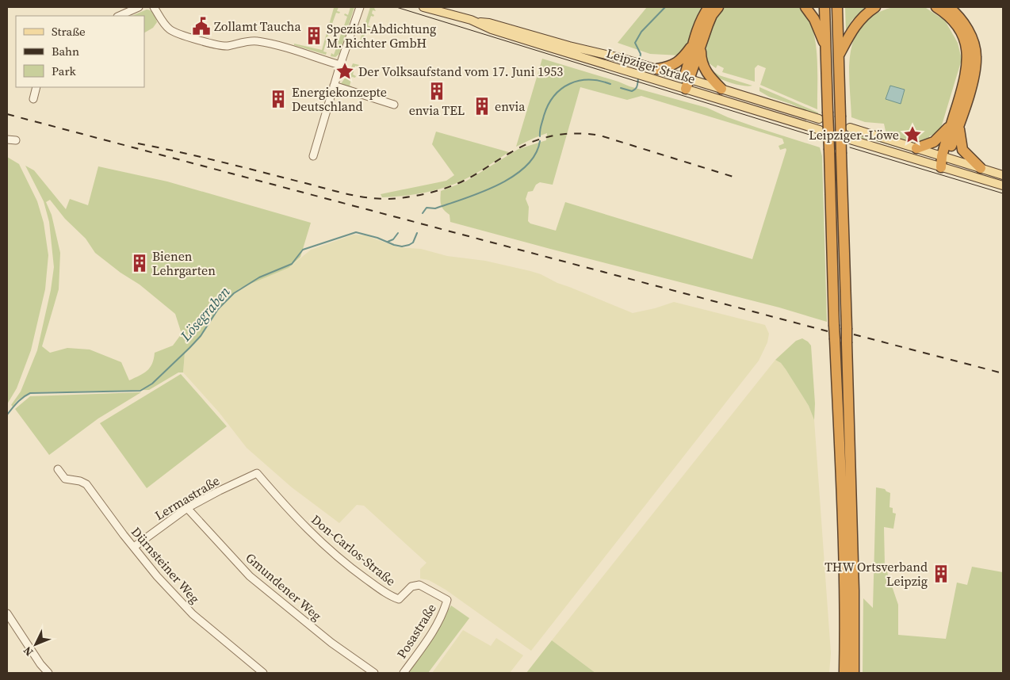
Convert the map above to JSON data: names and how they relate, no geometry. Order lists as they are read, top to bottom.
{
  "streets": {
    "main road": ["Leipziger Straße"],
    "street": [
      "Lermastraße",
      "Don-Carlos-Straße",
      "Dürnsteiner Weg",
      "Gmundener Weg",
      "Posastraße"
    ]
  },
  "crossings": [
    ["Lermastraße", "Don-Carlos-Straße"],
    ["Lermastraße", "Dürnsteiner Weg"],
    ["Lermastraße", "Gmundener Weg"],
    ["Don-Carlos-Straße", "Posastraße"]
  ],
  "water": ["Lösegraben"],
  "places": {
    "public building": ["Zollamt Taucha"],
    "building": [
      "Spezial-Abdichtung M. Richter GmbH",
      "envia TEL",
      "Energiekonzepte Deutschland",
      "envia",
      "Bienen Lehrgarten",
      "THW Ortsverband Leipzig"
    ],
    "place": ["Der Volksaufstand vom 17. Juni 1953", "Leipziger -Löwe"]
  },
  "legend": ["Straße", "Bahn", "Park"],
  "north": "bottom left"
}
